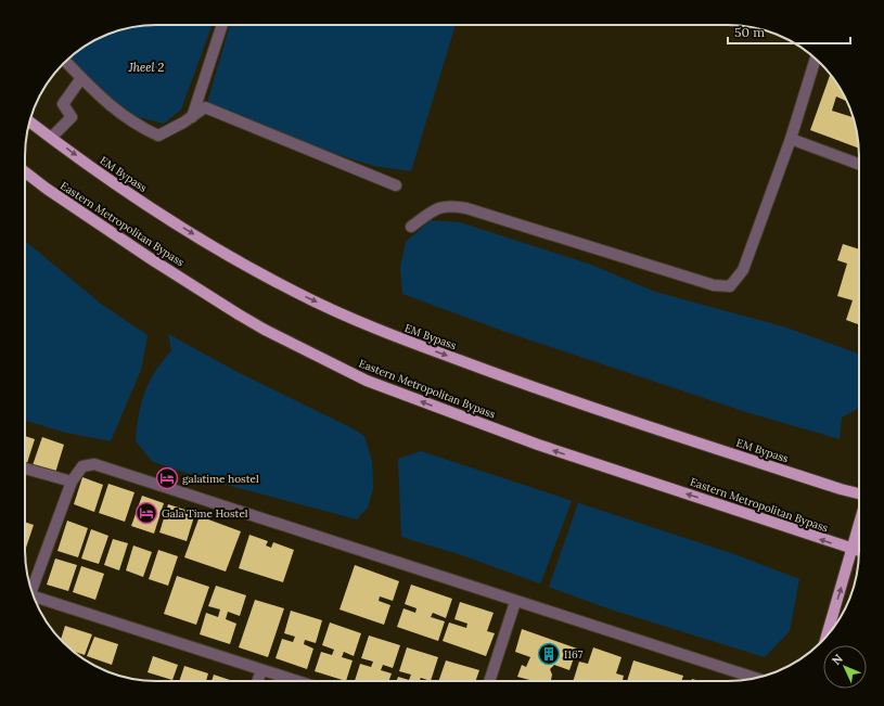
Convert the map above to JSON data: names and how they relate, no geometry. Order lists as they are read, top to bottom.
{
  "streets": {
    "main road": ["EM Bypass", "Eastern Metropolitan Bypass"]
  },
  "one_way": ["EM Bypass", "Eastern Metropolitan Bypass"],
  "water": ["Jheel 2"],
  "places": {
    "hotel": ["galatime hostel", "Gala Time Hostel"],
    "building": ["I167"]
  },
  "scale_bar": "50 m",
  "north": "top left"
}
